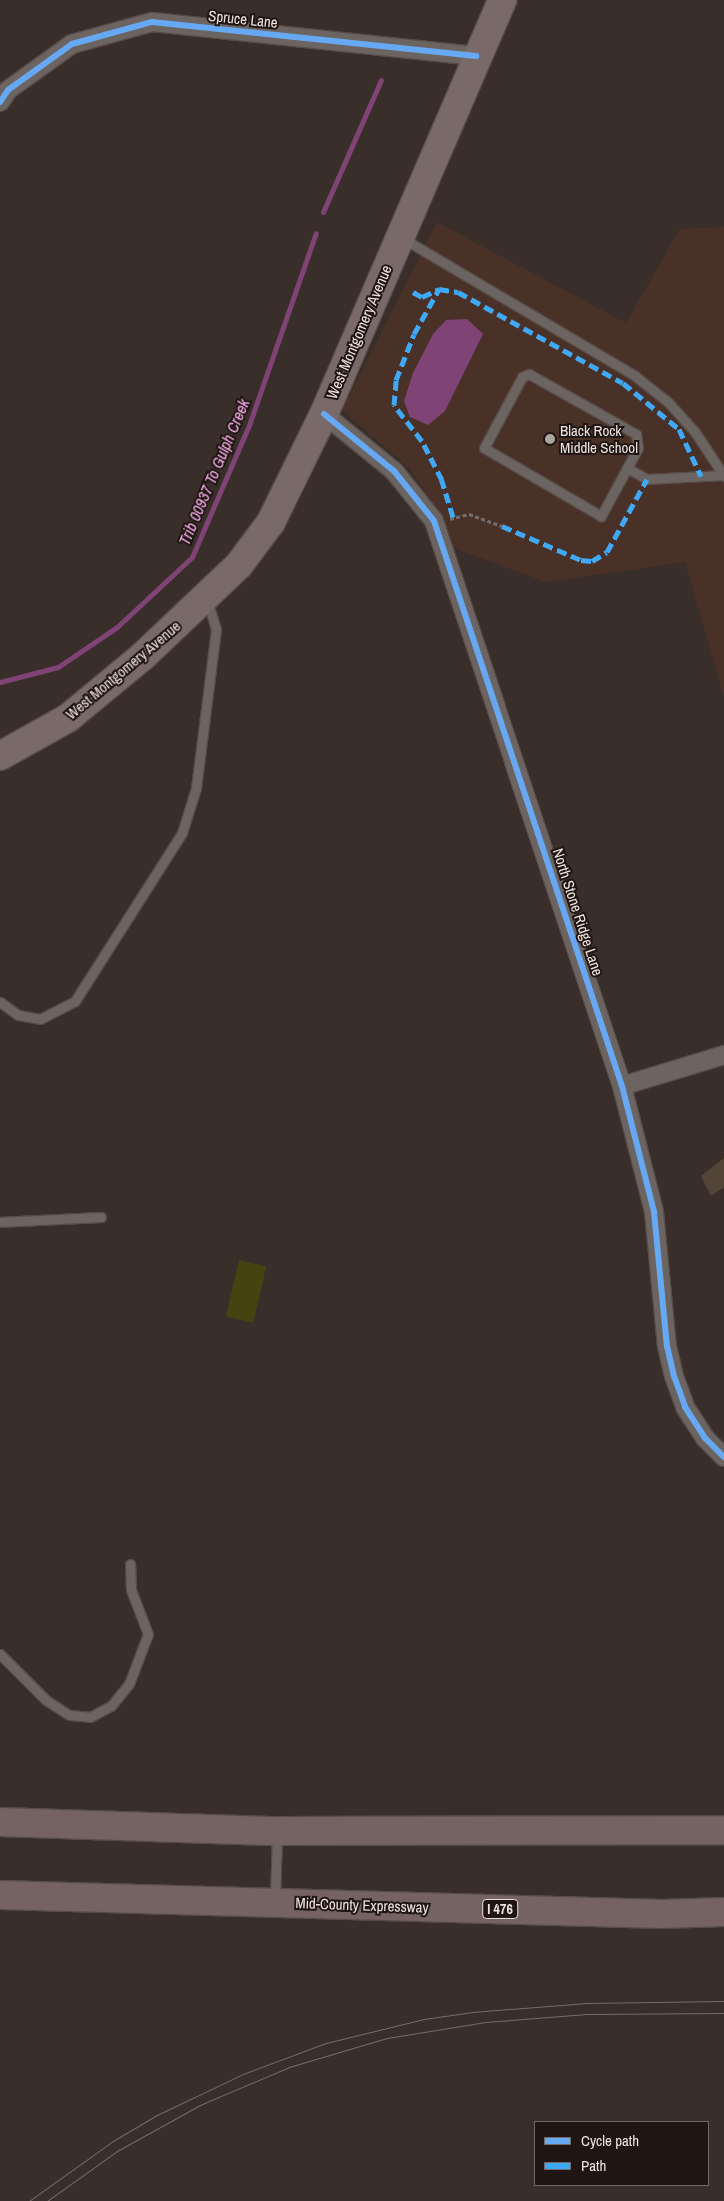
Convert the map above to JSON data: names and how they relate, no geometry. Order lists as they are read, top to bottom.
{
  "streets": {
    "highway": ["Mid-County Expressway", "I 476"],
    "main road": ["West Montgomery Avenue"],
    "street": ["Spruce Lane", "North Stone Ridge Lane"]
  },
  "crossings": [
    ["Spruce Lane", "West Montgomery Avenue"],
    ["West Montgomery Avenue", "North Stone Ridge Lane"]
  ],
  "water": ["Trib 00937 To Gulph Creek"],
  "places": ["Black Rock Middle School"],
  "legend": ["Cycle path", "Path"]
}
